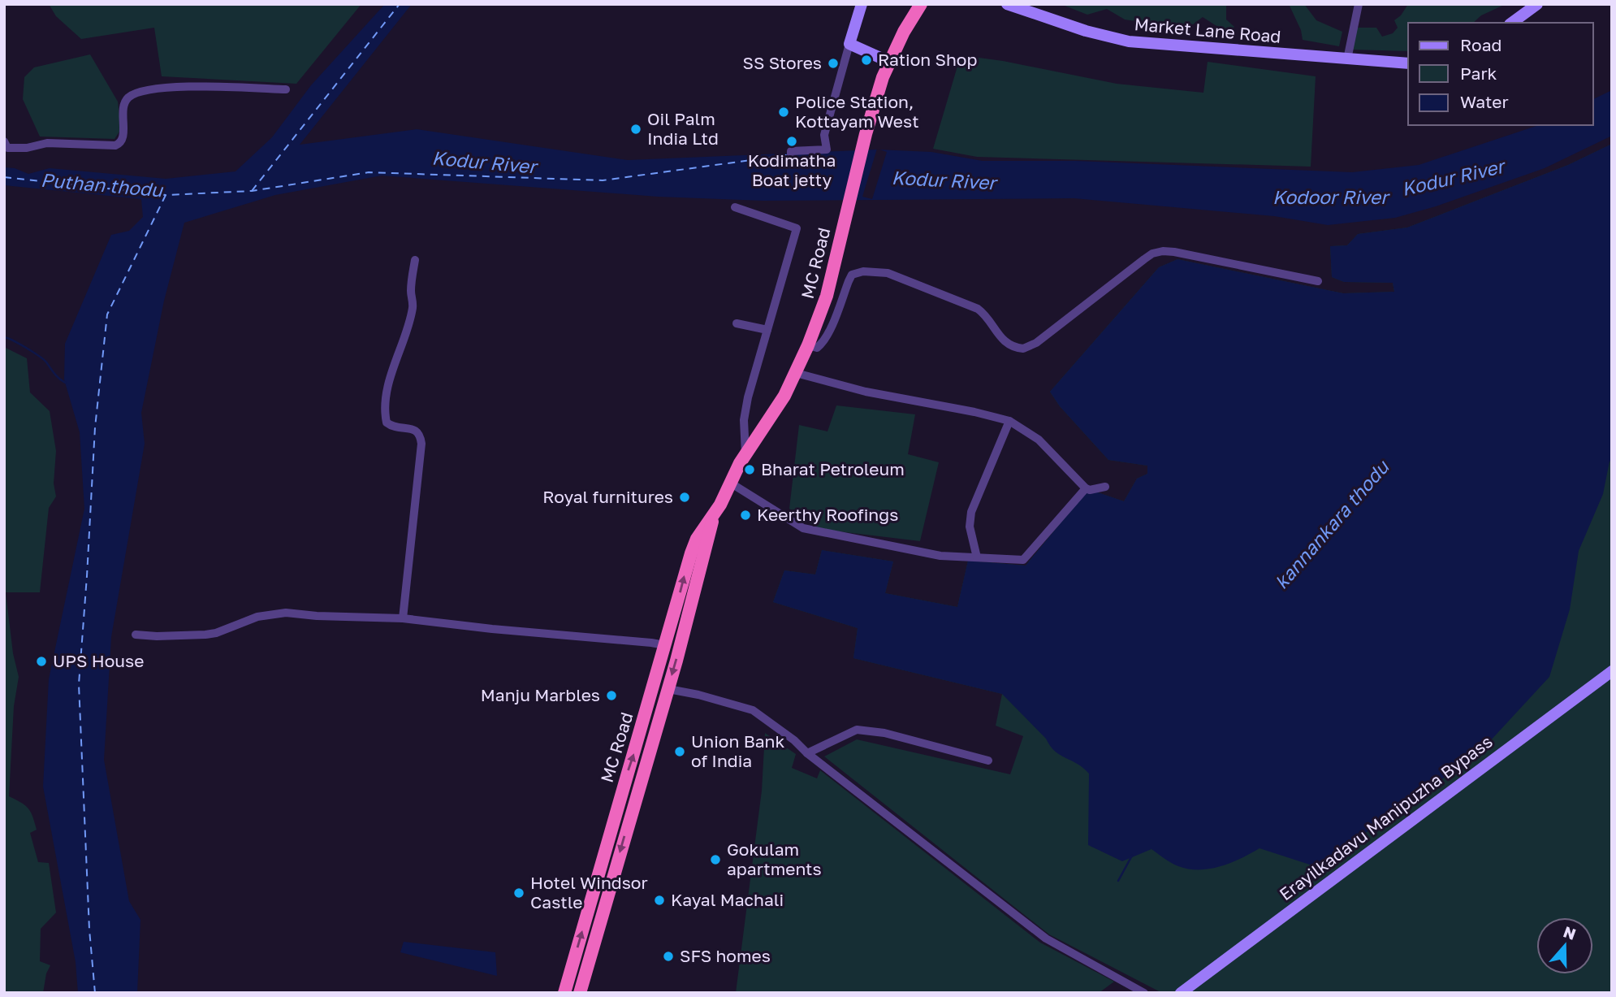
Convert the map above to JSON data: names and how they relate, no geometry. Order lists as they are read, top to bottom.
{
  "streets": {
    "highway": ["MC Road"],
    "main road": ["Market Lane Road", "Erayilkadavu Manipuzha Bypass"]
  },
  "water": [
    "Kodur River",
    "Puthan thodu",
    "Kodoor River",
    "kannankara thodu"
  ],
  "places": [
    "Ration Shop",
    "SS Stores",
    "Police Station, Kottayam West",
    "Oil Palm India Ltd",
    "Kodimatha Boat jetty",
    "Bharat Petroleum",
    "Royal furnitures",
    "Keerthy Roofings",
    "UPS House",
    "Manju Marbles",
    "Union Bank of India",
    "Gokulam apartments",
    "Hotel Windsor Castle",
    "Kayal Machali",
    "SFS homes"
  ],
  "legend": ["Road", "Park", "Water"],
  "north": "top"
}
